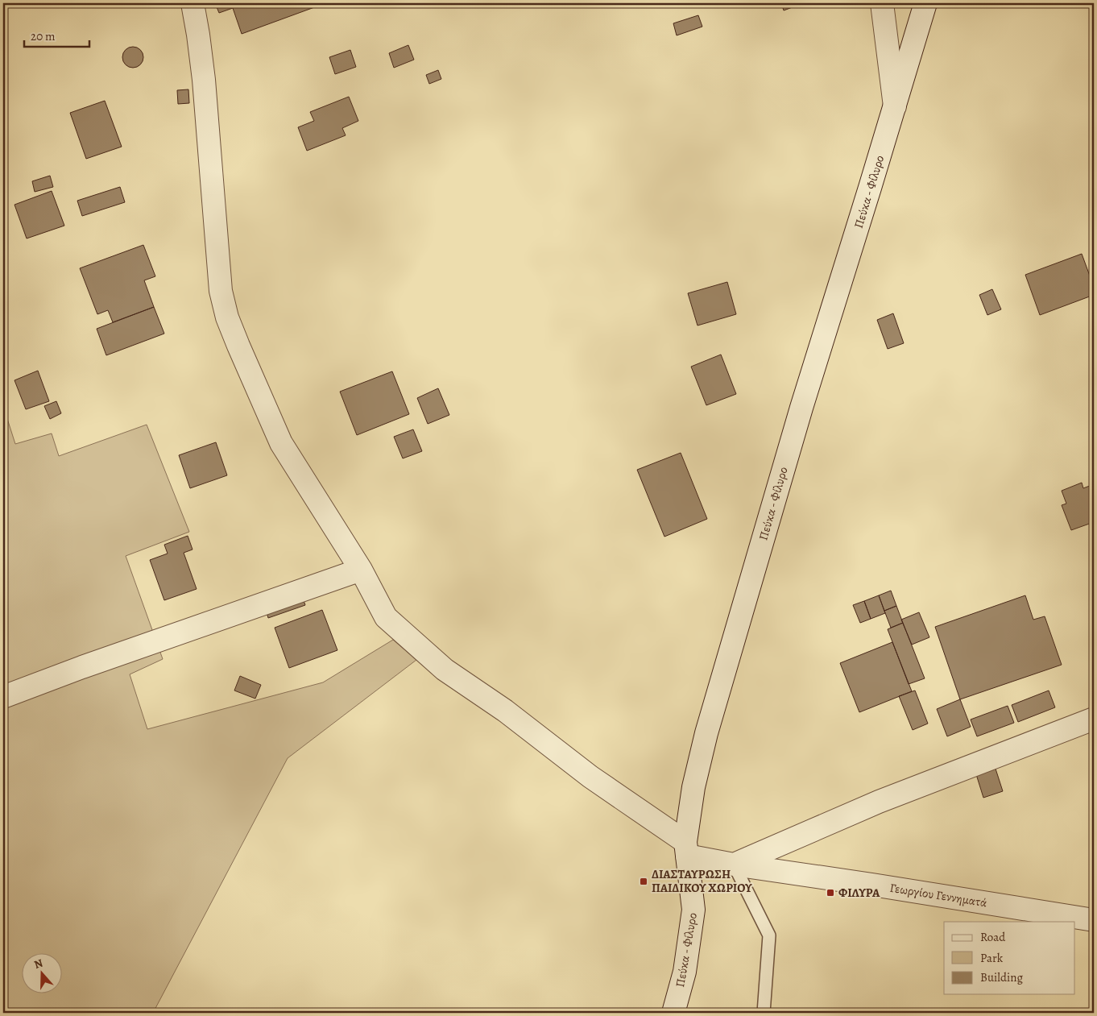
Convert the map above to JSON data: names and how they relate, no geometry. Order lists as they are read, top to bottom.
{
  "streets": {
    "street": ["Πεύκα - Φίλυρο", "Γεωργίου Γεννηματά"]
  },
  "crossings": [
    ["Πεύκα - Φίλυρο", "Γεωργίου Γεννηματά"]
  ],
  "places": {
    "transit": ["ΔΙΑΣΤΑΥΡΩΣΗ ΠΑΙΔΙΚΟΥ ΧΩΡΙΟΥ", "ΦΙΛΥΡΑ"]
  },
  "legend": ["Road", "Park", "Building"],
  "scale_bar": "20 m",
  "north": "top"
}
